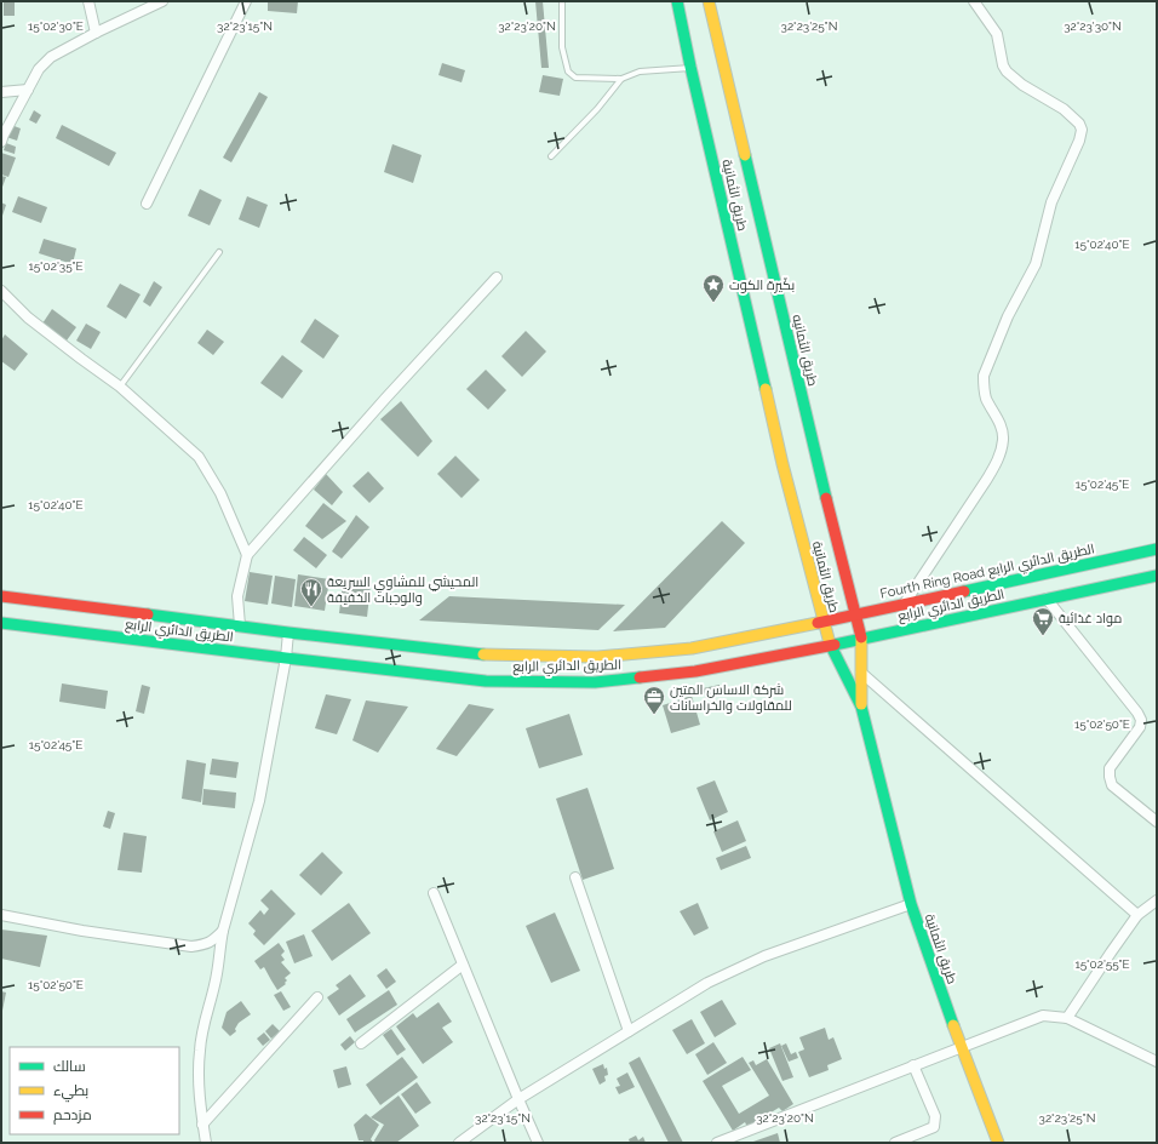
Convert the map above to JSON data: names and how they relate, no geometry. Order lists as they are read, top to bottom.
{
  "streets": {
    "main road": [
      "طريق الثمانية",
      "طريق الثمانيه",
      "Fourth Ring Road الطريق الدائري الرابع",
      "الطريق الدائري الرابع"
    ]
  },
  "crossings": [
    ["طريق الثمانية", "طريق الثمانيه"],
    ["طريق الثمانية", "Fourth Ring Road الطريق الدائري الرابع"],
    ["طريق الثمانية", "الطريق الدائري الرابع"],
    ["طريق الثمانيه", "Fourth Ring Road الطريق الدائري الرابع"],
    ["طريق الثمانيه", "الطريق الدائري الرابع"],
    ["Fourth Ring Road الطريق الدائري الرابع", "الطريق الدائري الرابع"]
  ],
  "places": {
    "place": ["بكّيرة الكوت"],
    "restaurant": ["المحيشي للمشاوي السريعة والوجبات الخفيفة"],
    "supermarket": ["مواد غذائية"],
    "office": ["شركة الاساس المتين للمقاولات والخراسانات"]
  },
  "legend": ["سالك", "بطيء", "مزدحم"],
  "coordinates": [
    "15°02'30\"E",
    "32°23'15\"N",
    "32°23'20\"N",
    "32°23'25\"N",
    "32°23'30\"N",
    "15°02'40\"E",
    "15°02'35\"E",
    "15°02'45\"E",
    "15°02'50\"E",
    "15°02'55\"E"
  ]
}
